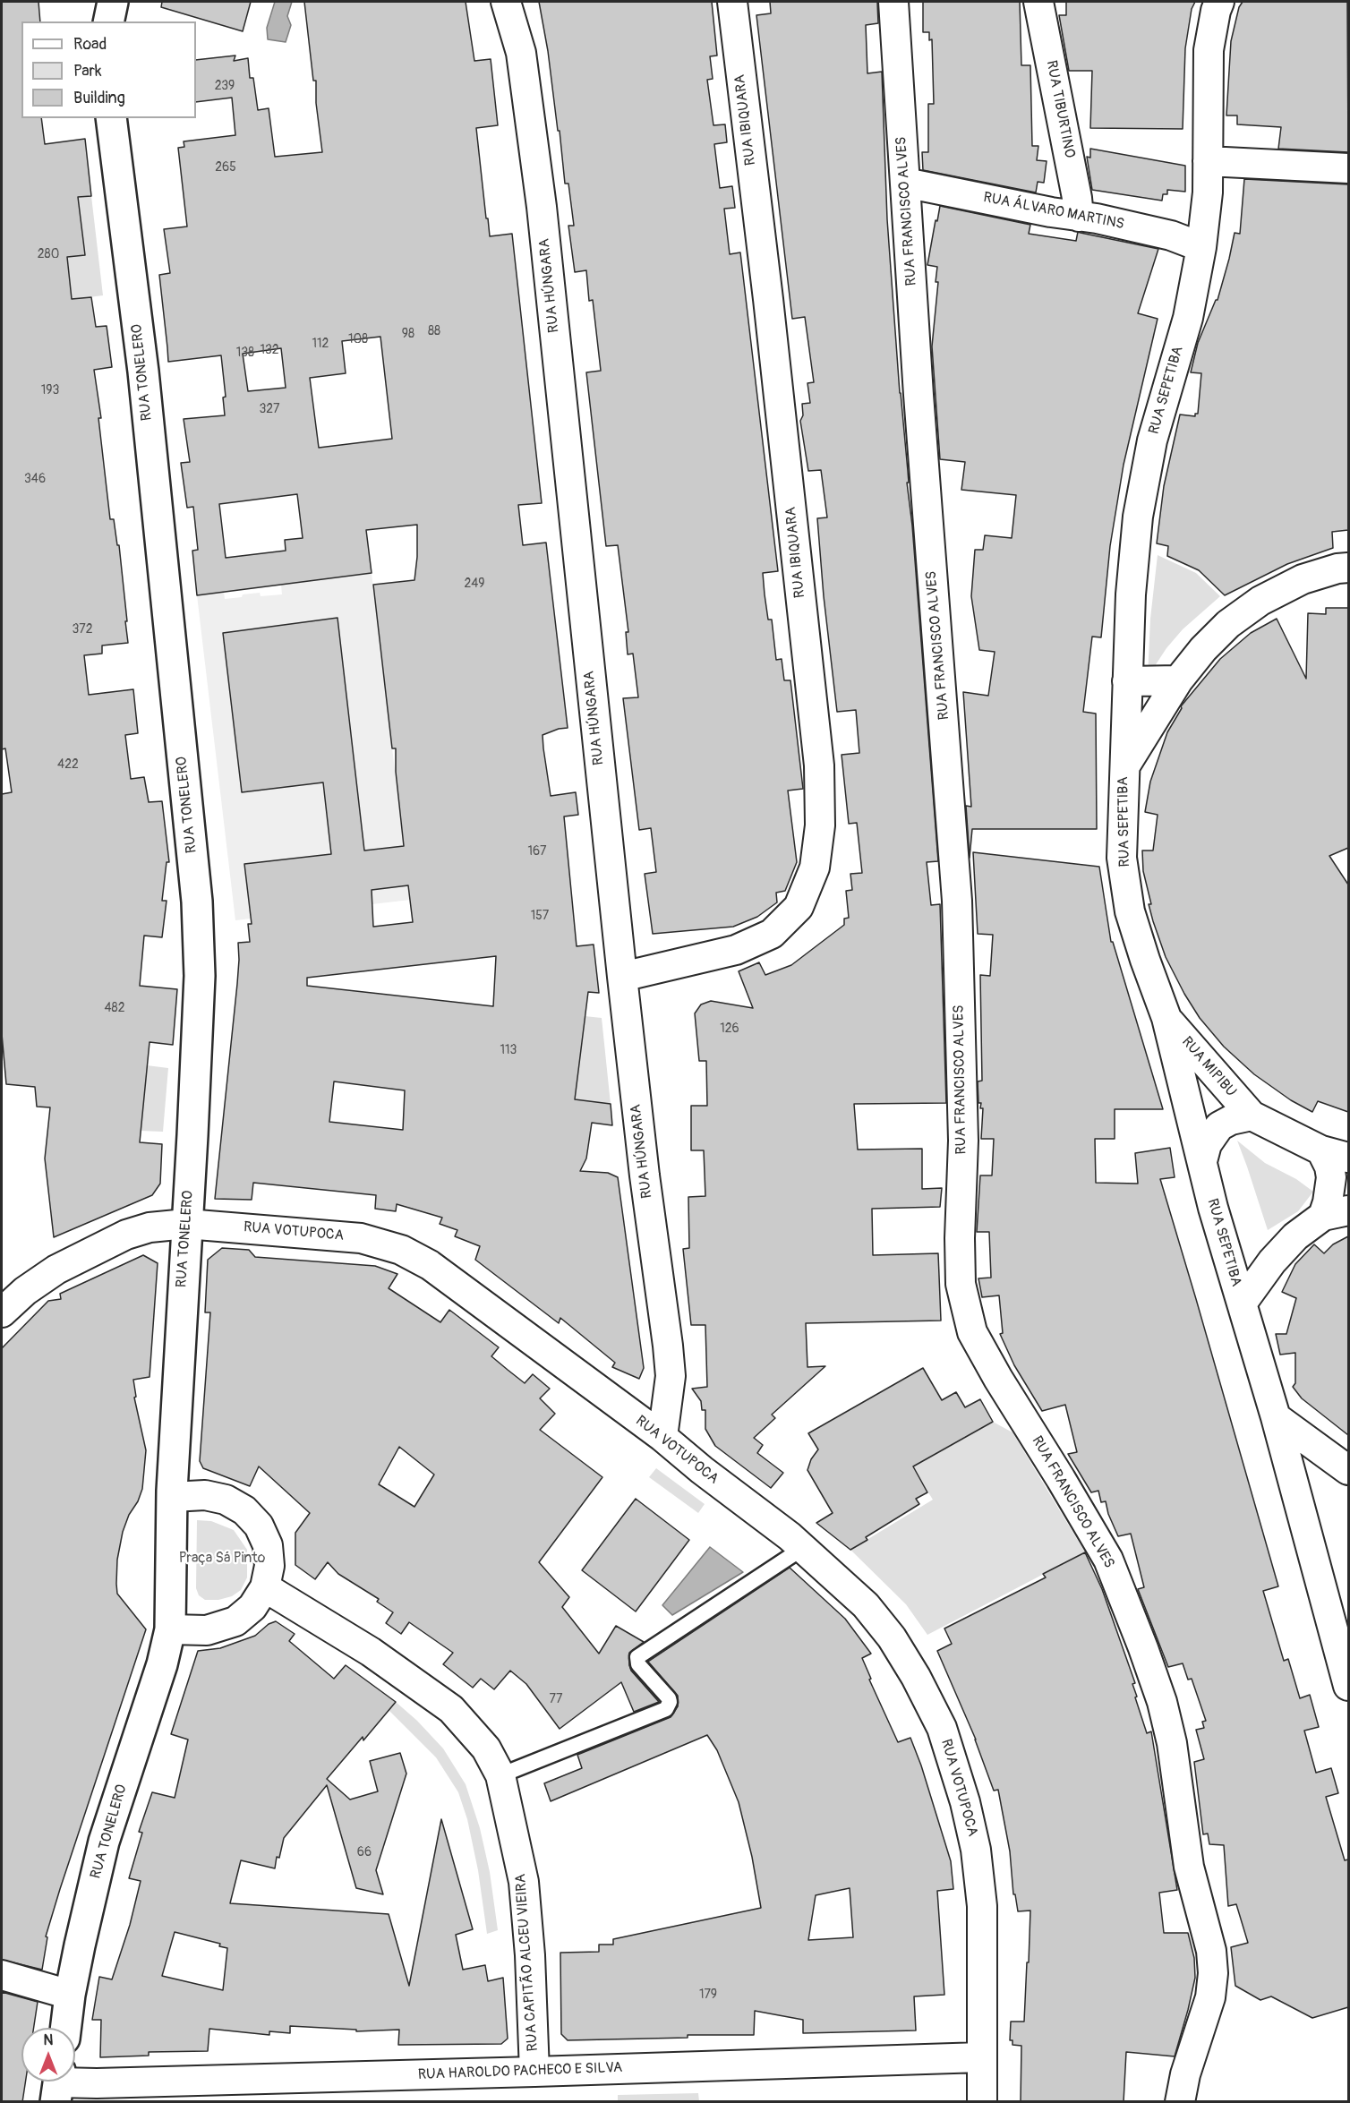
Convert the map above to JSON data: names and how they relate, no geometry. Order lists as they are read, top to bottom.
{
  "streets": {
    "street": [
      "RUA TIBURTINO",
      "RUA IBIQUARA",
      "RUA FRANCISCO ALVES",
      "RUA ÁLVARO MARTINS",
      "RUA HÚNGARA",
      "RUA TONELERO",
      "RUA SEPETIBA",
      "RUA MIPIBU",
      "RUA VOTUPOCA",
      "RUA CAPITÃO ALCEU VIEIRA",
      "RUA HAROLDO PACHECO E SILVA"
    ]
  },
  "crossings": [
    ["RUA TIBURTINO", "RUA ÁLVARO MARTINS"],
    ["RUA IBIQUARA", "RUA HÚNGARA"],
    ["RUA FRANCISCO ALVES", "RUA ÁLVARO MARTINS"],
    ["RUA ÁLVARO MARTINS", "RUA SEPETIBA"],
    ["RUA HÚNGARA", "RUA VOTUPOCA"],
    ["RUA TONELERO", "RUA VOTUPOCA"],
    ["RUA SEPETIBA", "RUA MIPIBU"],
    ["RUA VOTUPOCA", "RUA HAROLDO PACHECO E SILVA"],
    ["RUA CAPITÃO ALCEU VIEIRA", "RUA HAROLDO PACHECO E SILVA"]
  ],
  "parks": ["Praça Sá Pinto"],
  "house_numbers": [
    "239",
    "265",
    "280",
    "88",
    "98",
    "108",
    "112",
    "132",
    "138",
    "193",
    "327",
    "346",
    "249",
    "372",
    "422",
    "167",
    "157",
    "482",
    "126",
    "113",
    "77",
    "66",
    "179"
  ],
  "legend": ["Road", "Park", "Building"],
  "north": "top"
}
